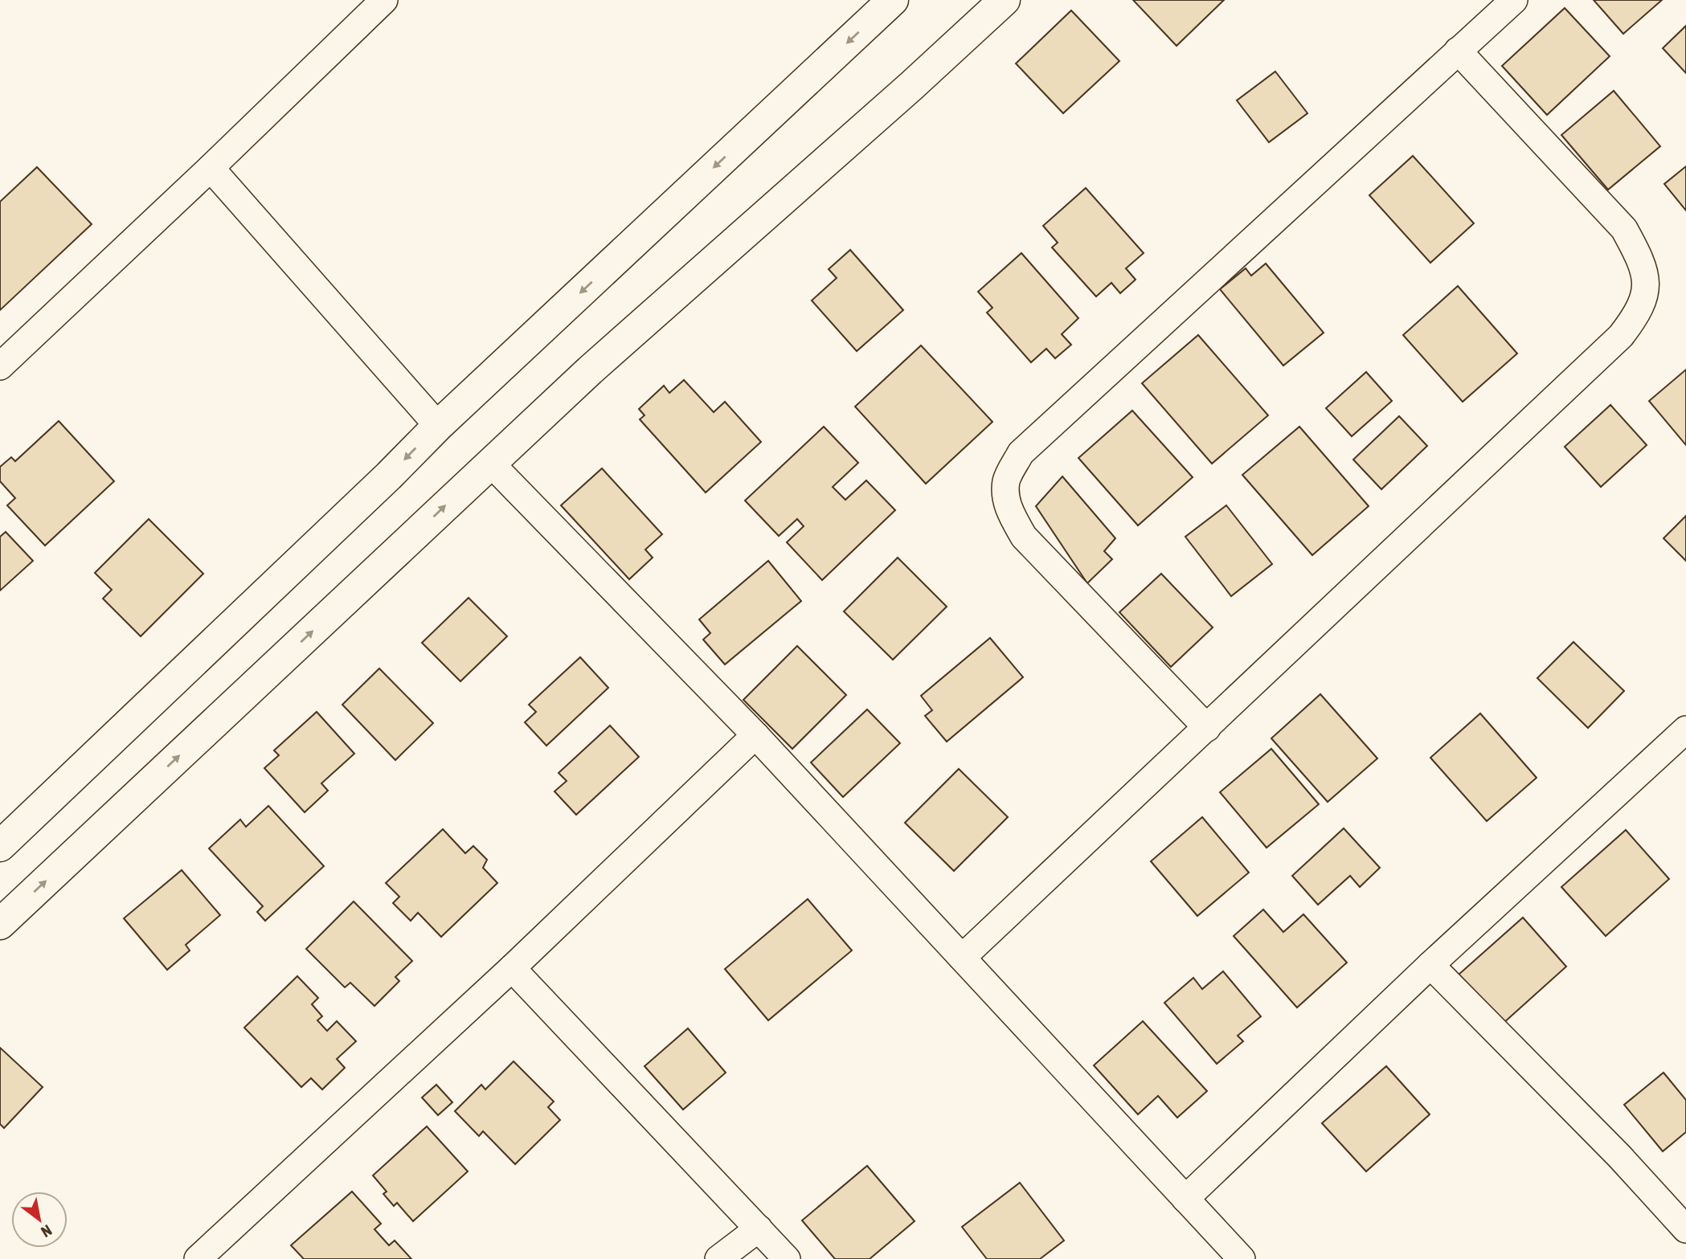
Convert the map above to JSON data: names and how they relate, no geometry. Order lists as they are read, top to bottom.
{
  "north": "bottom right"
}
